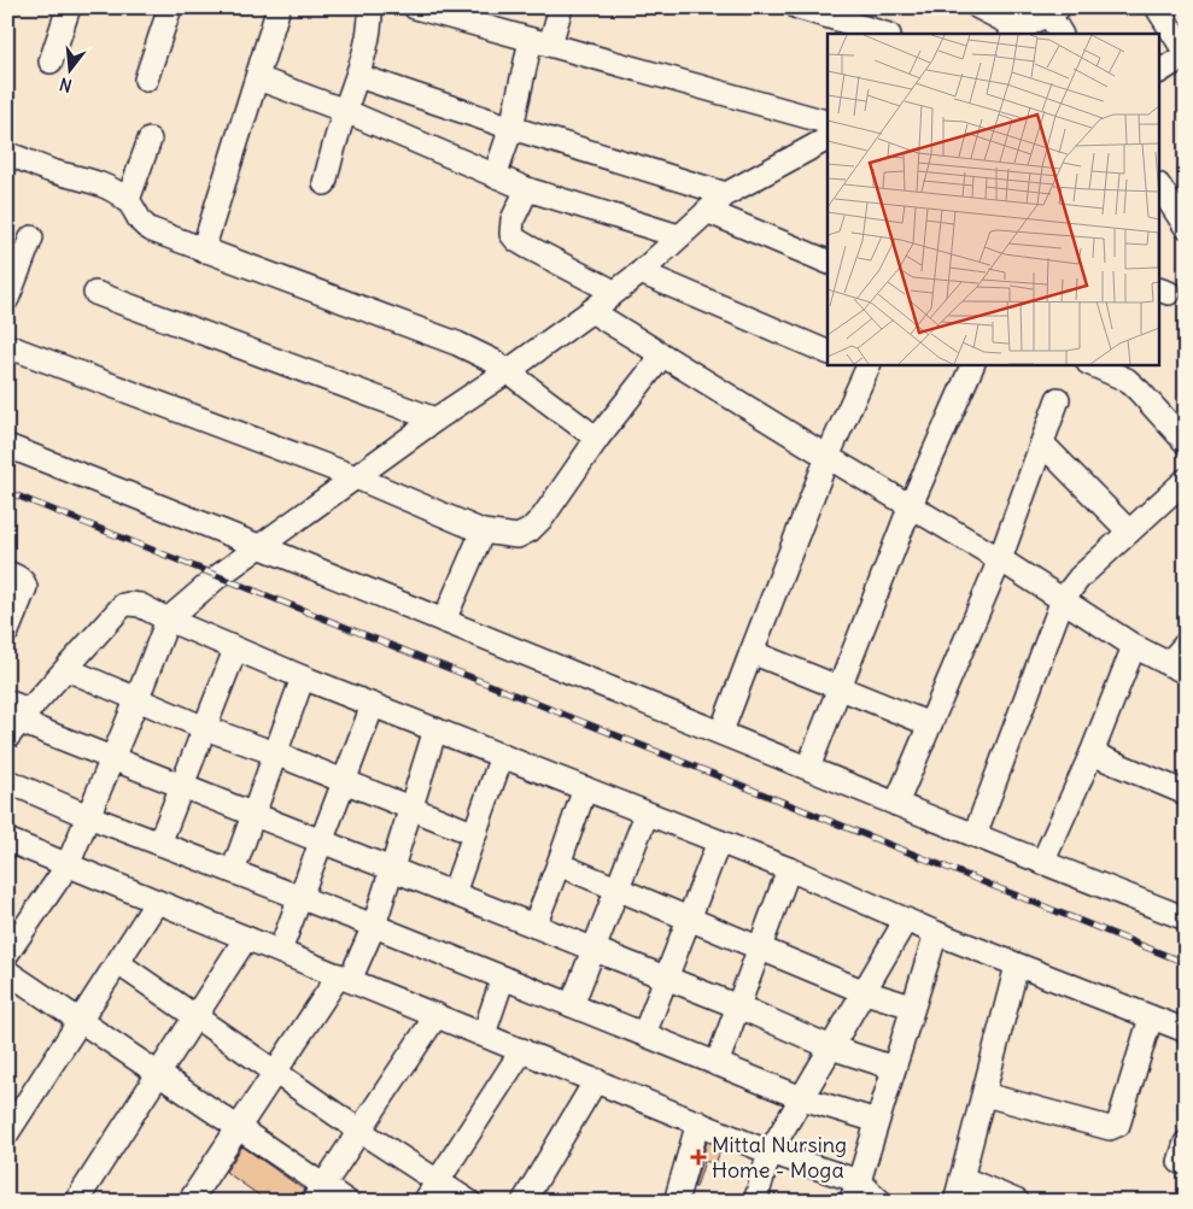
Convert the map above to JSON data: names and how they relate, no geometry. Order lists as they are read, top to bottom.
{
  "places": {
    "health": ["Mittal Nursing Home - Moga"]
  },
  "north": "bottom"
}
